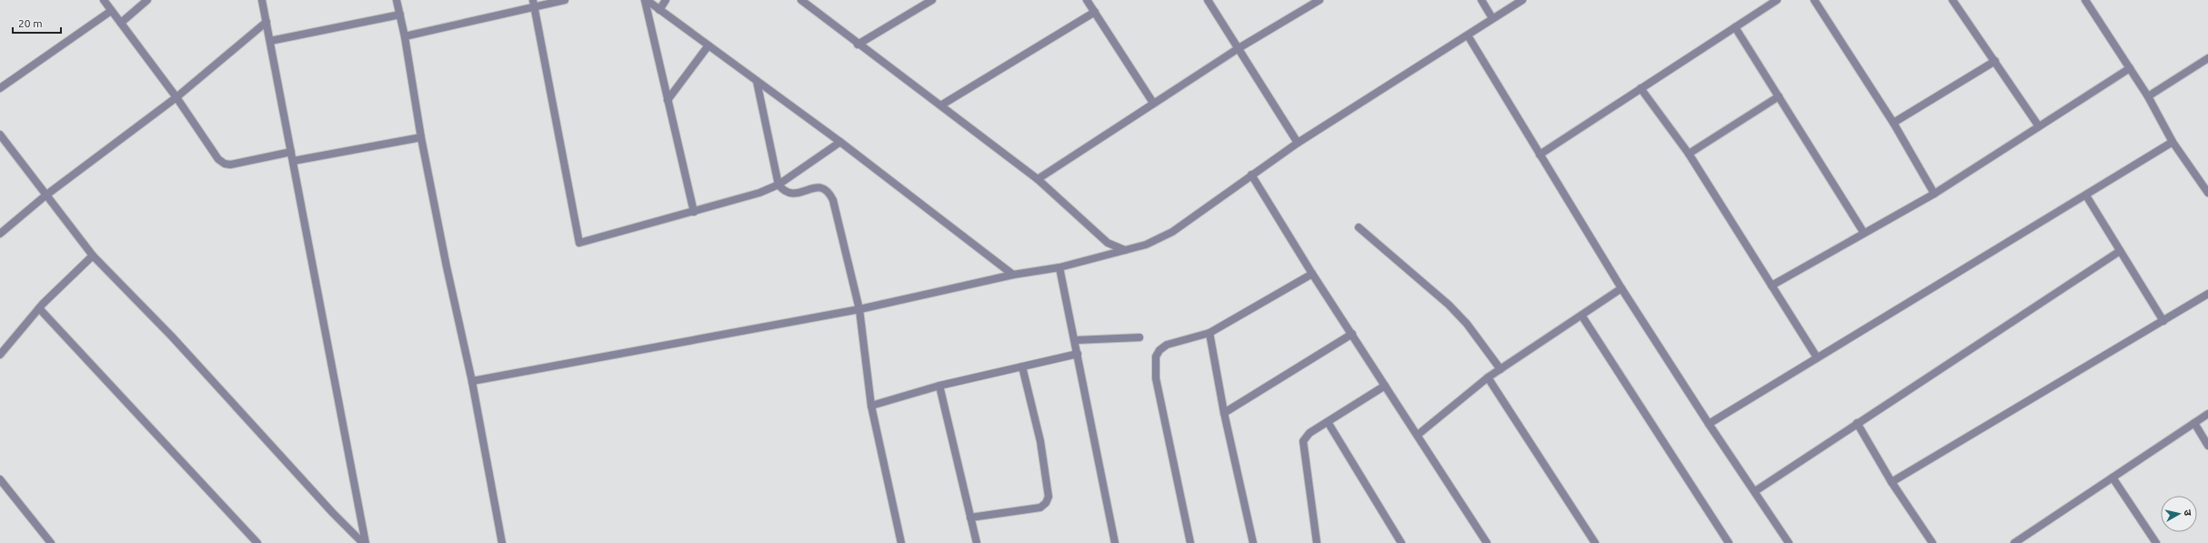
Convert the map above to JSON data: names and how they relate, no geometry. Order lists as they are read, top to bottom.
{
  "scale_bar": "20 m",
  "north": "right"
}
